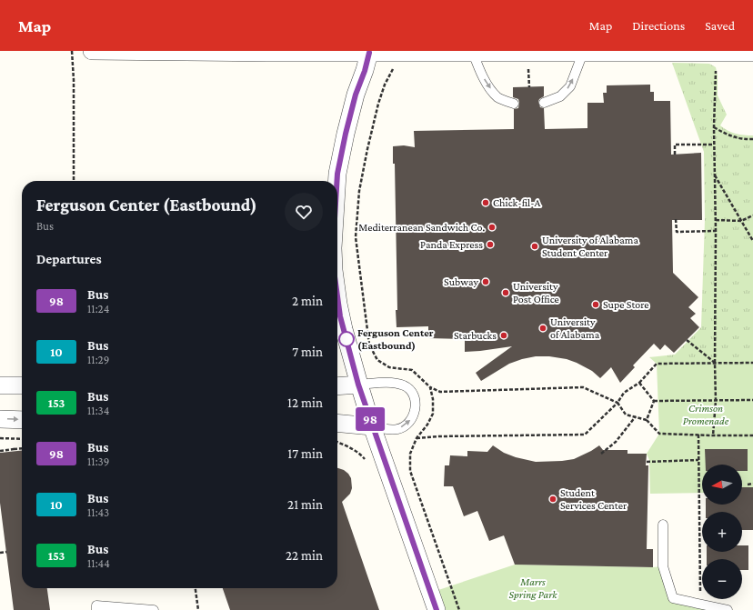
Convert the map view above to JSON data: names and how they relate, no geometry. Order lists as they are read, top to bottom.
{
  "parks": ["Crimson Promenade", "Marrs Spring Park"],
  "places": [
    "Chick-fil-A",
    "Mediterranean Sandwich Co.",
    "Panda Express",
    "University of Alabama Student Center",
    "Subway",
    "University Post Office",
    "Supe Store",
    "University of Alabama",
    "Starbucks",
    "Ferguson Center (Eastbound)",
    "Student Services Center"
  ],
  "lines": ["bus line 98"],
  "north": "left",
  "page": {
    "header": "Map",
    "nav": ["Map", "Directions", "Saved"],
    "on_map": "98",
    "heading": [
      ["Ferguson Center (Eastbound)", "Bus"],
      "Departures"
    ],
    "list": [
      {
        "mark": "98",
        "name": "Bus",
        "note": "11:24",
        "value": "2 min"
      },
      {
        "mark": "10",
        "name": "Bus",
        "note": "11:29",
        "value": "7 min"
      },
      {
        "mark": "153",
        "name": "Bus",
        "note": "11:34",
        "value": "12 min"
      },
      {
        "mark": "98",
        "name": "Bus",
        "note": "11:39",
        "value": "17 min"
      },
      {
        "mark": "10",
        "name": "Bus",
        "note": "11:43",
        "value": "21 min"
      },
      {
        "mark": "153",
        "name": "Bus",
        "note": "11:44",
        "value": "22 min"
      }
    ],
    "map_buttons": ["+", "−"]
  }
}
